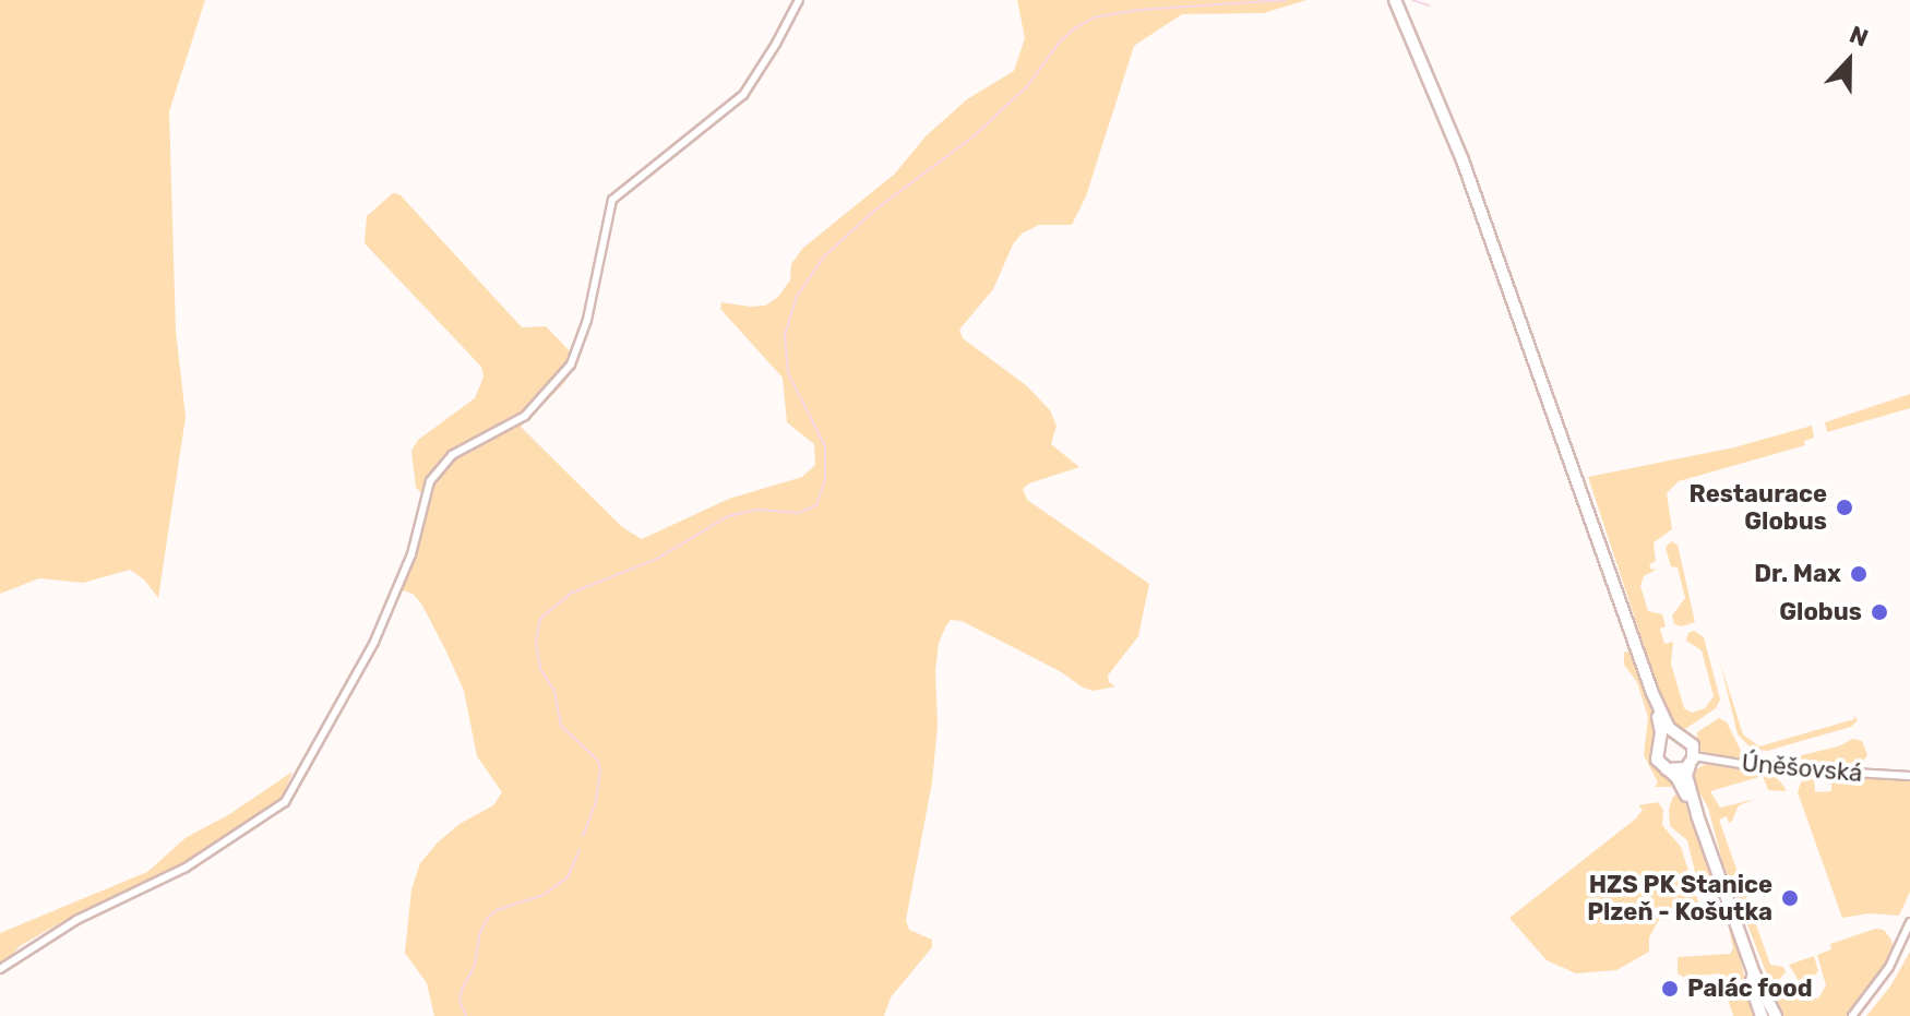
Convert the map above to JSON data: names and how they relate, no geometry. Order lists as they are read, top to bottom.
{
  "streets": {
    "street": ["Úněšovská"]
  },
  "places": [
    "Restaurace Globus",
    "Dr. Max",
    "Globus",
    "HZS PK Stanice Plzeň - Košutka",
    "Palác food"
  ],
  "north": "top"
}
